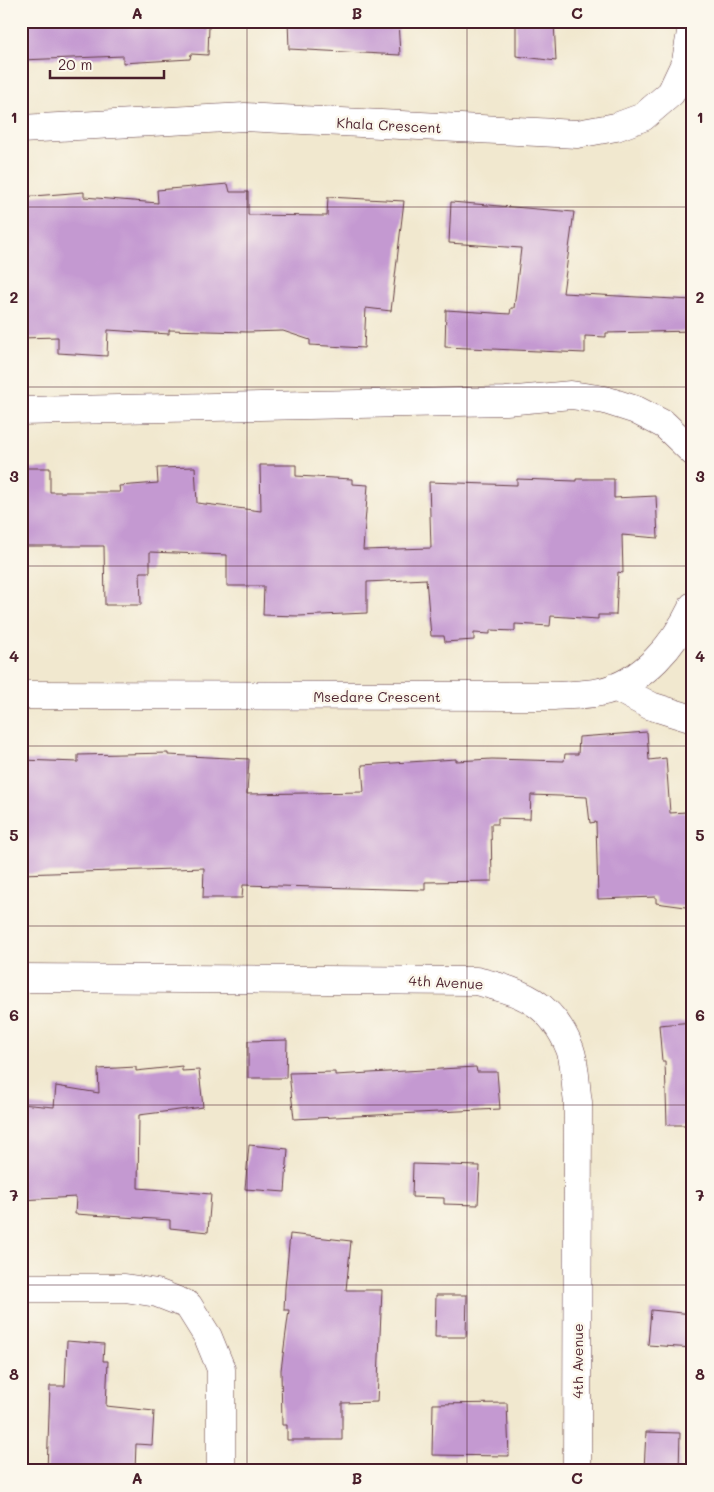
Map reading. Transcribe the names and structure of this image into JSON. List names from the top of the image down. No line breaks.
{"streets":{"street":["Khala Crescent","Msedare Crescent","4th Avenue"]},"scale_bar":"20 m","grid":{"columns":["A","B","C"],"rows":["1","2","3","4","5","6","7","8"]}}
